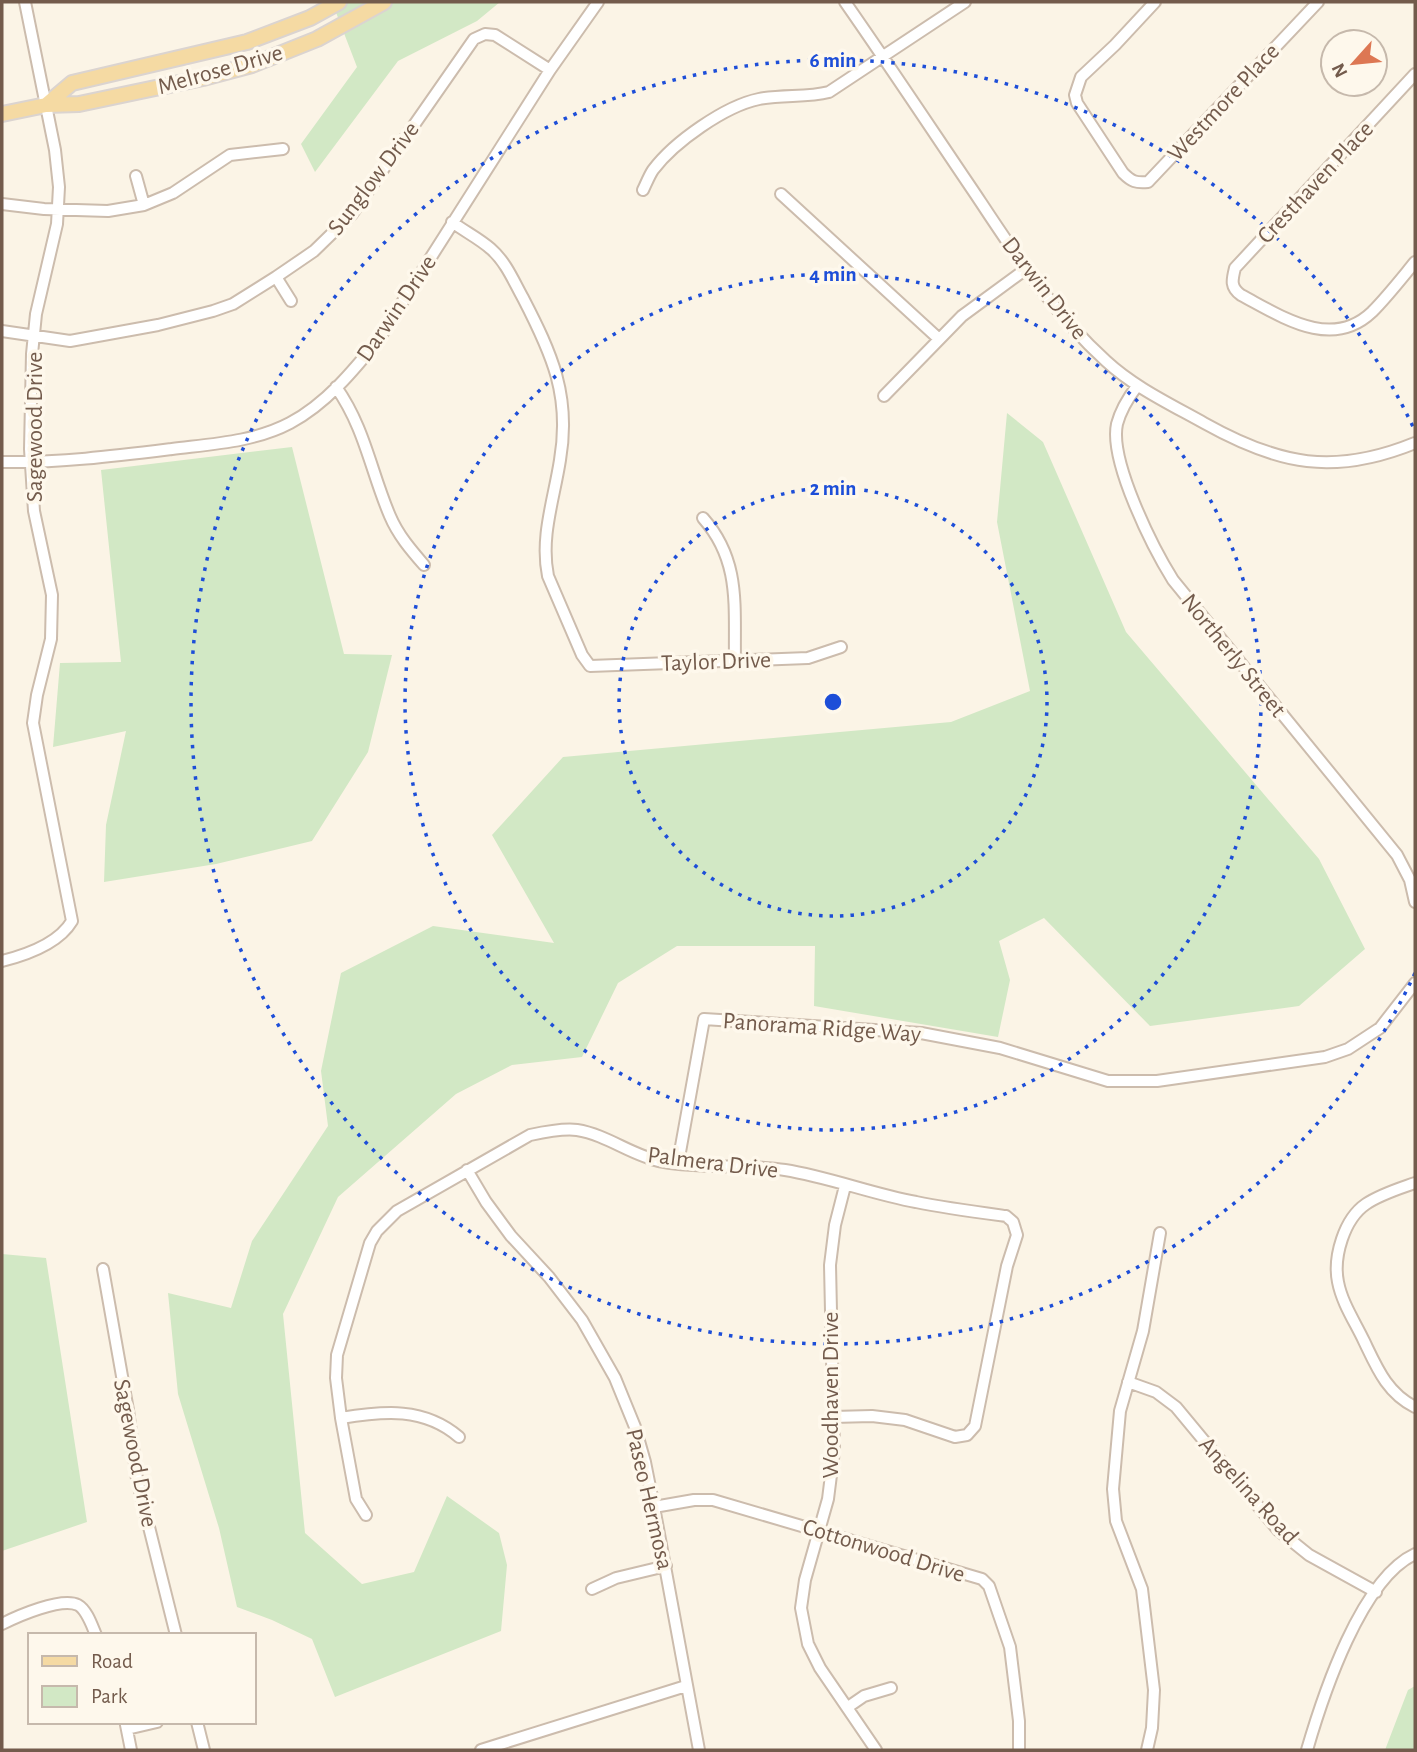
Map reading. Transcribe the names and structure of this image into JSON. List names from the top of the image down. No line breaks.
{"streets":{"main road":["Melrose Drive"],"street":["Westmore Place","Sunglow Drive","Cresthaven Place","Darwin Drive","Sagewood Drive","Northerly Street","Taylor Drive","Panorama Ridge Way","Palmera Drive","Woodhaven Drive","Angelina Road","Paseo Hermosa","Cottonwood Drive"]},"crossings":[["Melrose Drive","Sagewood Drive"],["Sunglow Drive","Darwin Drive"],["Sunglow Drive","Sagewood Drive"],["Darwin Drive","Sagewood Drive"],["Darwin Drive","Northerly Street"],["Darwin Drive","Taylor Drive"],["Panorama Ridge Way","Palmera Drive"],["Palmera Drive","Woodhaven Drive"],["Palmera Drive","Paseo Hermosa"],["Woodhaven Drive","Cottonwood Drive"],["Paseo Hermosa","Cottonwood Drive"]],"legend":["Road","Park"],"north":"bottom left","rings":["6 min","4 min","2 min"]}
